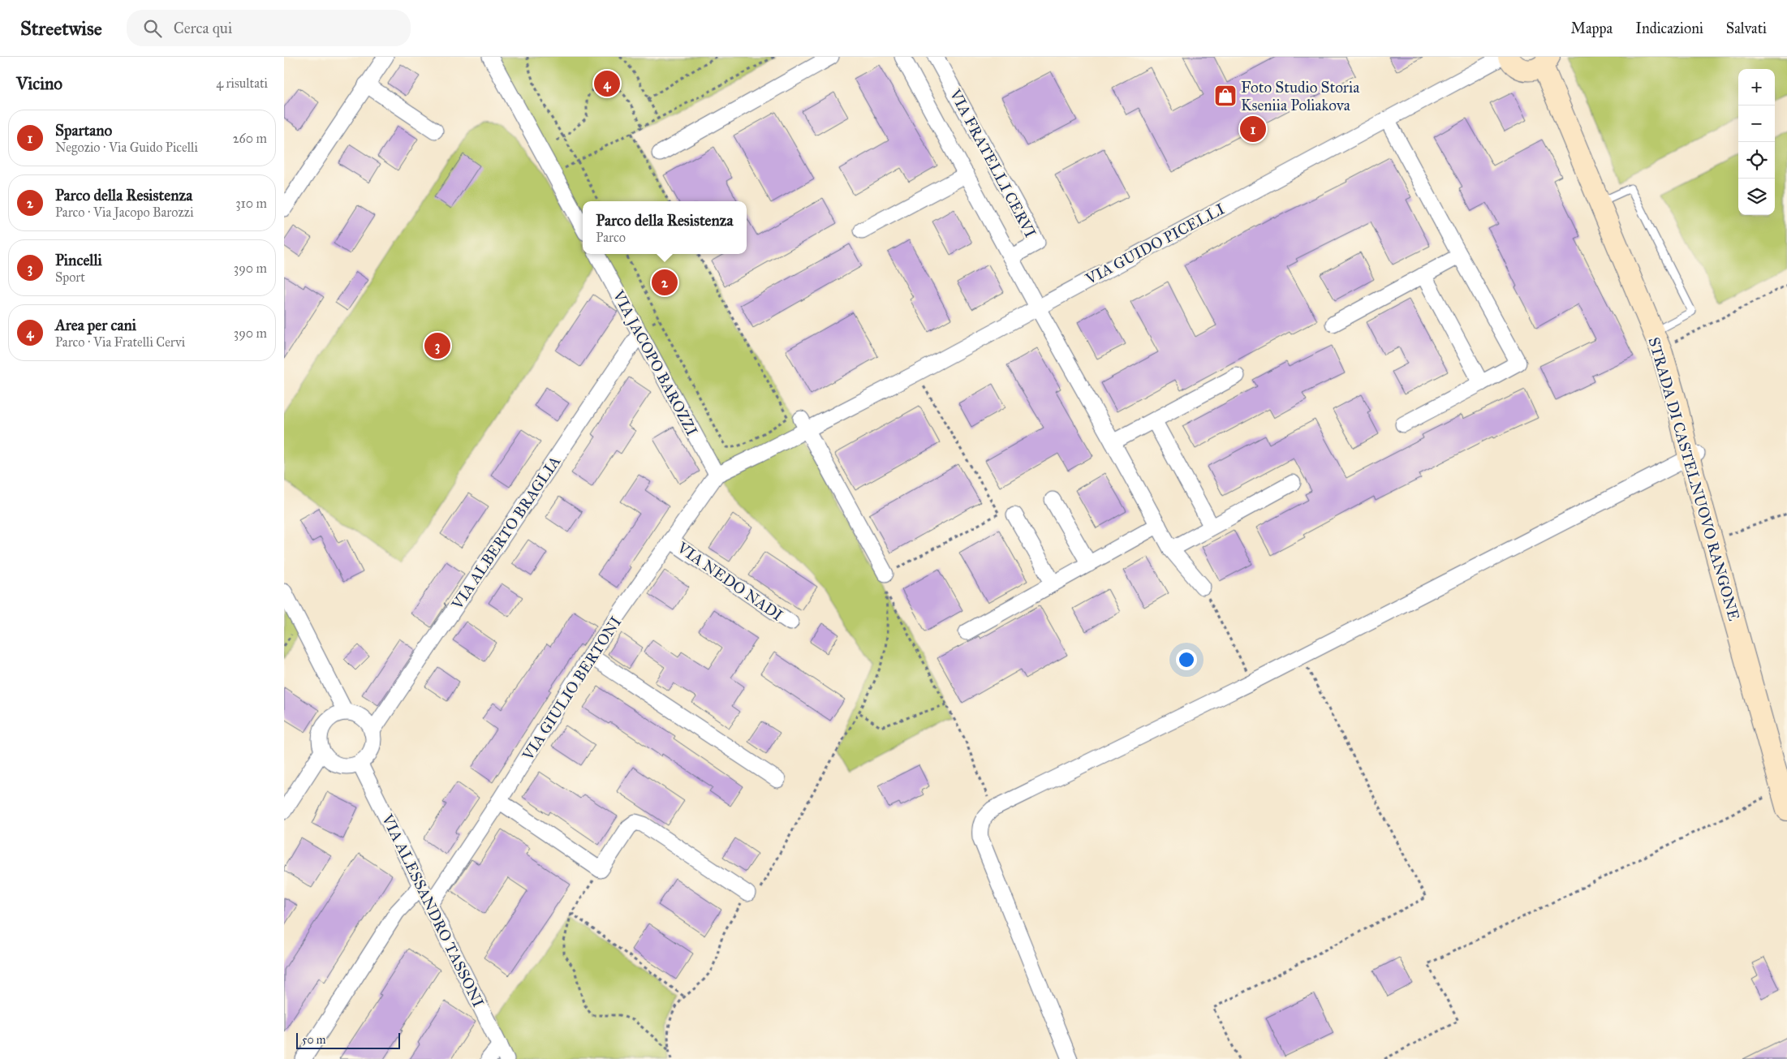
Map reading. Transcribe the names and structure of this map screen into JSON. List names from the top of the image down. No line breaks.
{"streets":{"main road":["STRADA DI CASTELNUOVO RANGONE"],"street":["VIA FRATELLI CERVI","VIA GUIDO PICELLI","VIA JACOPO BAROZZI","VIA ALBERTO BRAGLIA","VIA NEDO NADI","VIA GIULIO BERTONI","VIA ALESSANDRO TASSONI"]},"crossings":[["VIA FRATELLI CERVI","VIA GUIDO PICELLI"],["VIA GUIDO PICELLI","VIA JACOPO BAROZZI"],["VIA GUIDO PICELLI","VIA GIULIO BERTONI"],["VIA JACOPO BAROZZI","VIA ALBERTO BRAGLIA"],["VIA JACOPO BAROZZI","VIA GIULIO BERTONI"],["VIA ALBERTO BRAGLIA","VIA ALESSANDRO TASSONI"],["VIA NEDO NADI","VIA GIULIO BERTONI"],["VIA GIULIO BERTONI","VIA ALESSANDRO TASSONI"]],"places":{"shop":["Foto Studio Storia Kseniia Poliakova"]},"scale_bar":"50 m","page":{"header":"Streetwise","search":"Cerca qui","nav":["Mappa","Indicazioni","Salvati"],"heading":["Vicino","4 risultati"],"map_buttons":["+","−"],"pins":["4","1","2","3"],"list":[{"mark":"1","name":"Spartano","note":"Negozio · Via Guido Picelli","value":"260 m"},{"mark":"2","name":"Parco della Resistenza","note":"Parco · Via Jacopo Barozzi","value":"310 m"},{"mark":"3","name":"Pincelli","note":"Sport","value":"390 m"},{"mark":"4","name":"Area per cani","note":"Parco · Via Fratelli Cervi","value":"390 m"}],"popup":["Parco della Resistenza","Parco"],"scale":"50 m"}}
